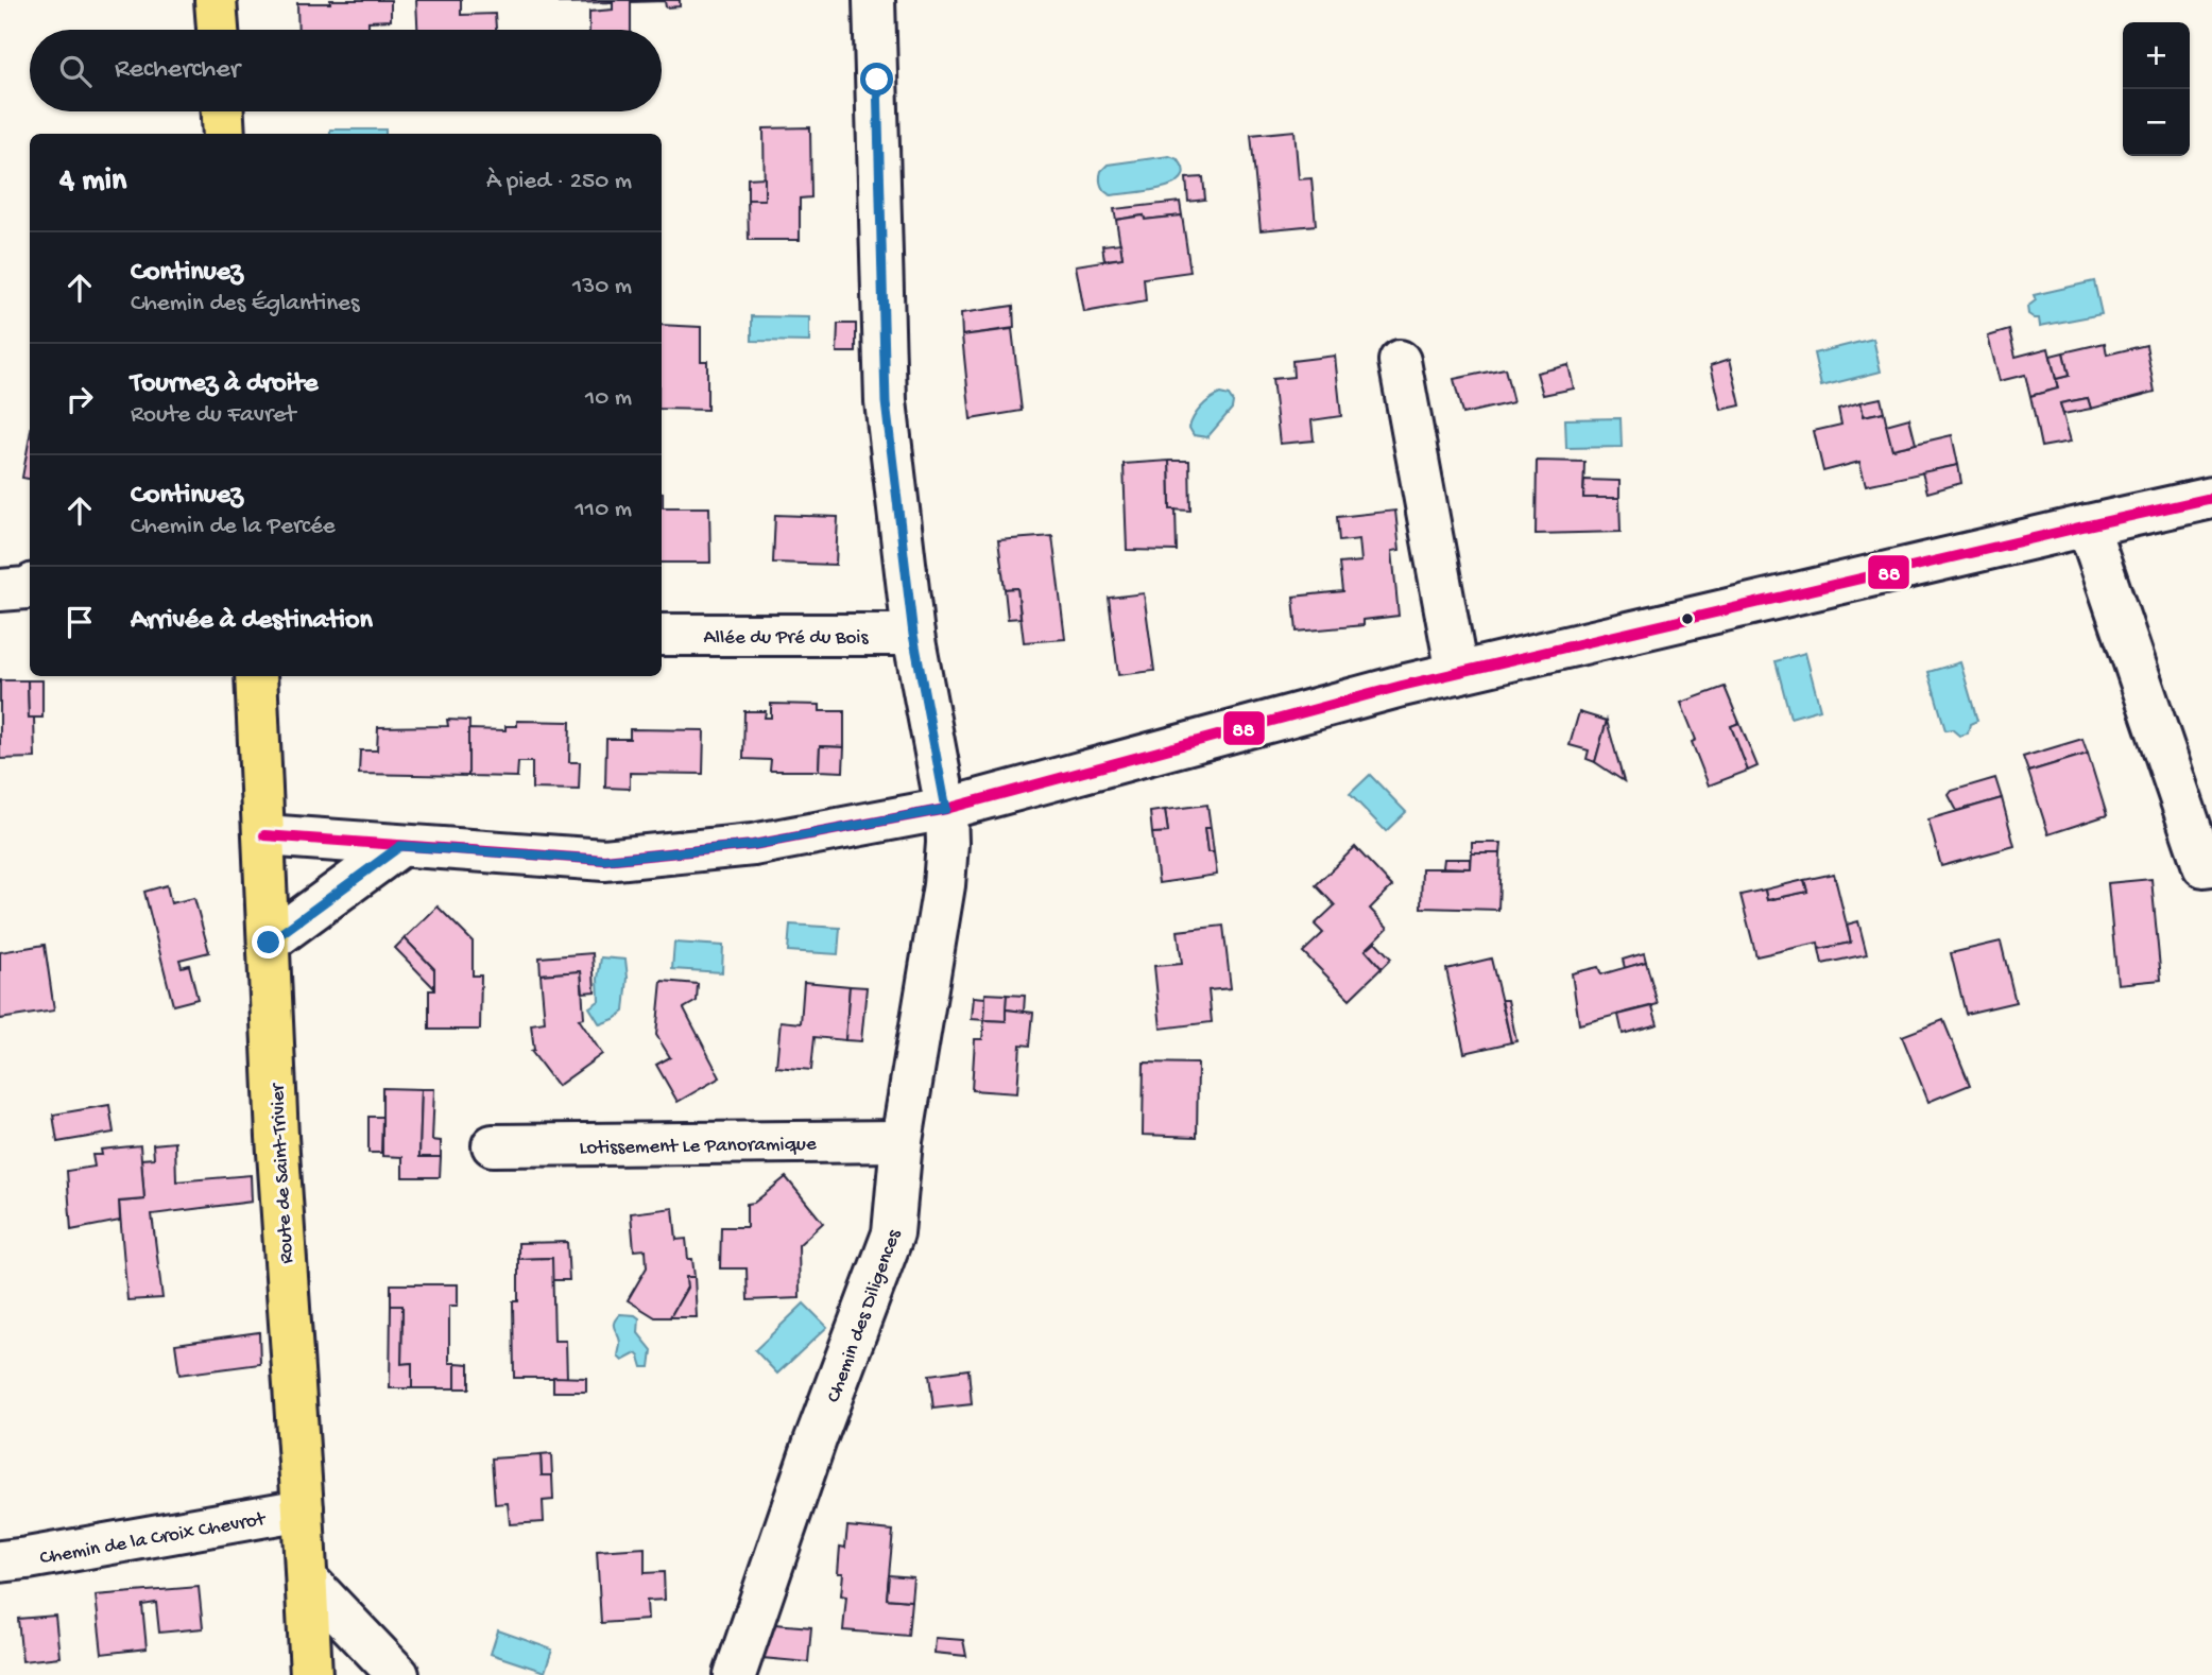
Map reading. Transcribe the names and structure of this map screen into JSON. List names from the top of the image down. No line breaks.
{"streets":{"main road":["Route de Saint-Trivier"],"street":["Allée du Pré du Bois","Lotissement Le Panoramique","Chemin des Diligences","Chemin de la Croix Chevrot"]},"crossings":[["Allée du Pré du Bois","Chemin des Diligences"],["Lotissement Le Panoramique","Chemin des Diligences"],["Route de Saint-Trivier","Chemin de la Croix Chevrot"]],"lines":["transit line 88"],"page":{"map_buttons":["+","−"],"search":"Rechercher","heading":["4 min","À pied · 250 m"],"list":[["Continuez","Chemin des Églantines","130 m"],["Tournez à droite","Route du Favret","10 m"],["Continuez","Chemin de la Percée","110 m"],"Arrivée à destination"]}}
